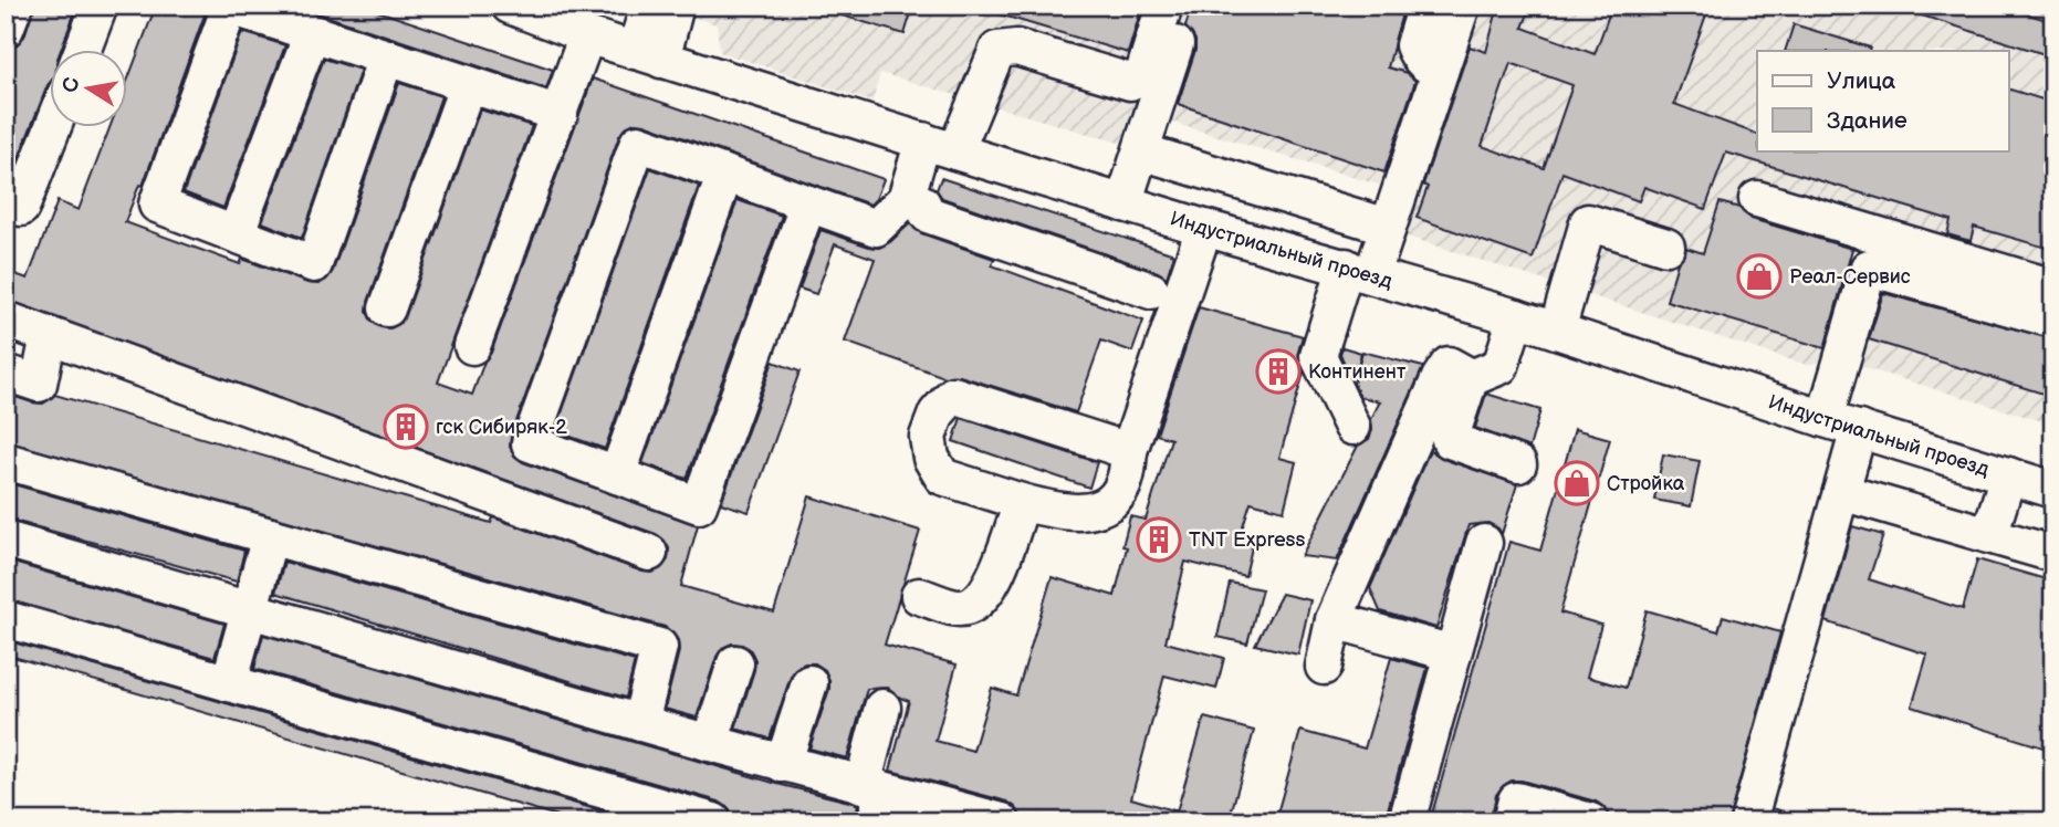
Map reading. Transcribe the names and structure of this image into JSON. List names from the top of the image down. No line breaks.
{"streets":{"street":["Индустриальный проезд"]},"places":{"shop":["Реал-Сервис","Стройка"],"building":["Континент","гск Сибиряк-2","TNT Express"]},"legend":["Улица","Здание"],"north":"left"}
